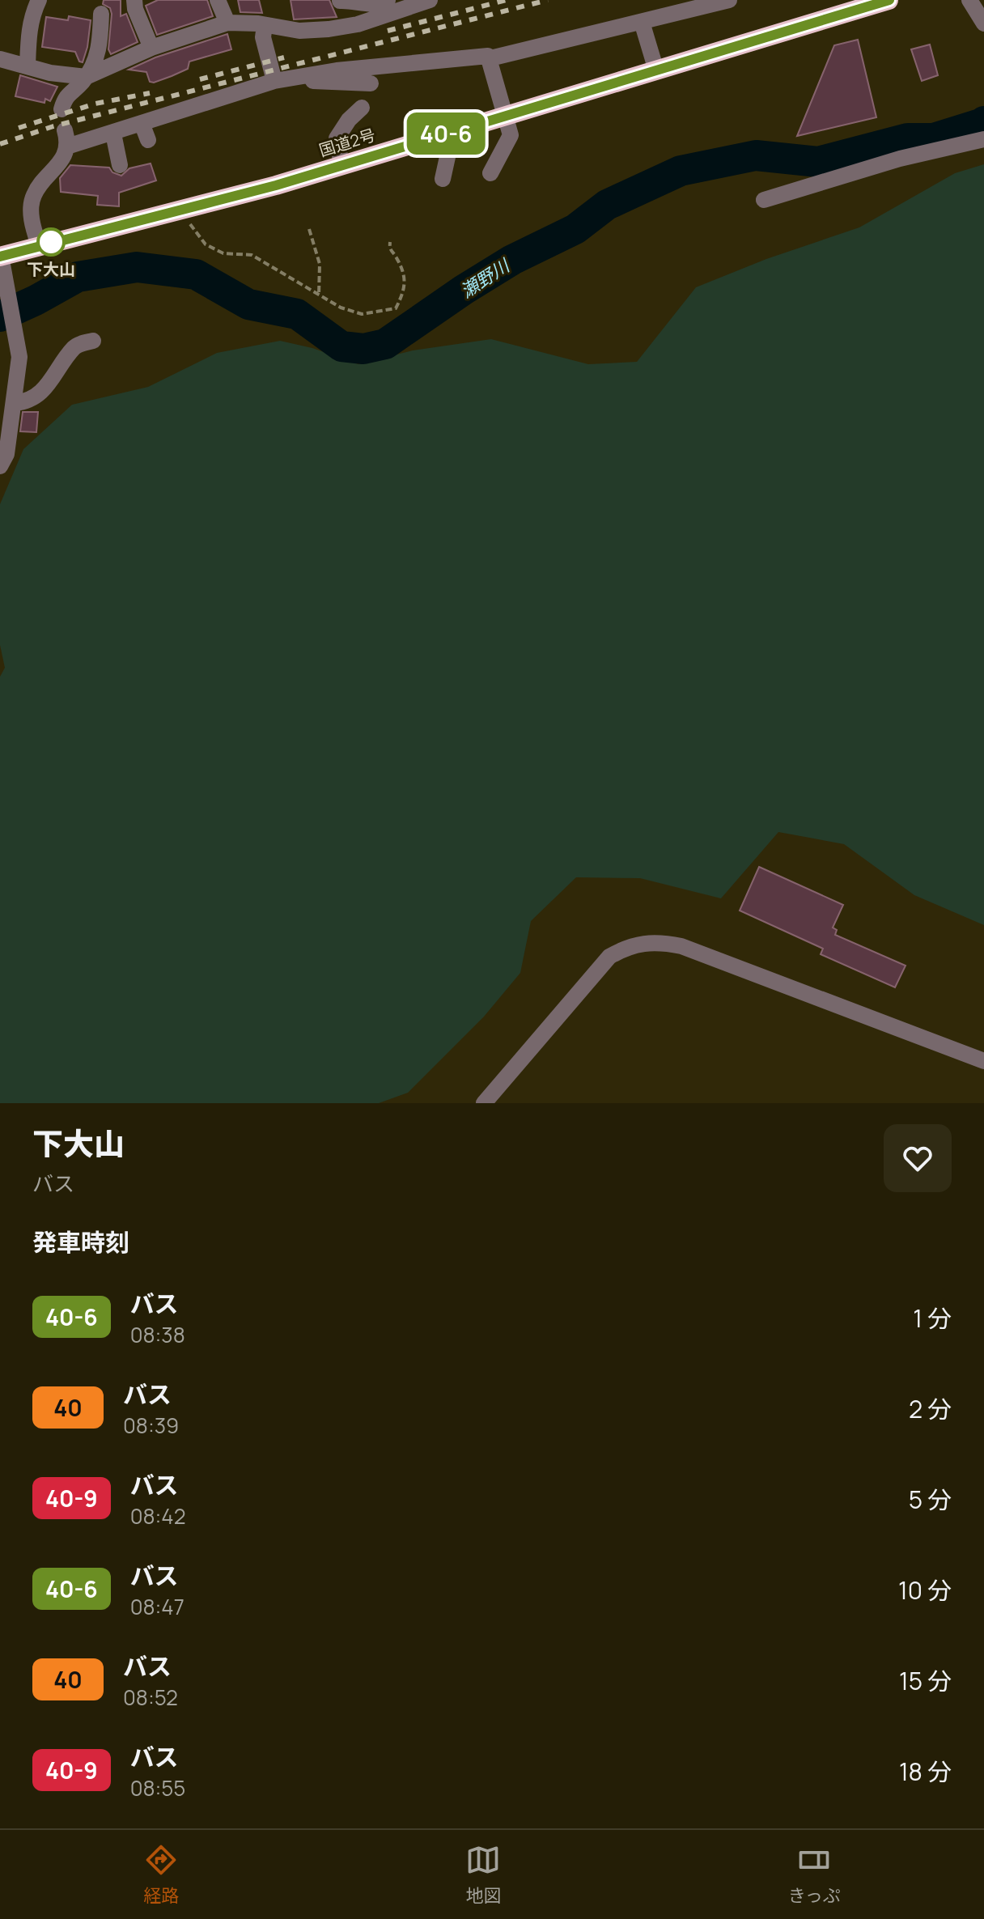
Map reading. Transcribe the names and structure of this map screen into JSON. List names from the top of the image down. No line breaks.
{"streets":{"highway":["国道2号"]},"water":["瀬野川"],"places":["下大山"],"lines":["bus line 40-6"],"page":{"on_map":"40-6","heading":[["下大山","バス"],"発車時刻"],"list":[{"mark":"40-6","name":"バス","note":"08:38","value":"1 分"},{"mark":"40","name":"バス","note":"08:39","value":"2 分"},{"mark":"40-9","name":"バス","note":"08:42","value":"5 分"},{"mark":"40-6","name":"バス","note":"08:47","value":"10 分"},{"mark":"40","name":"バス","note":"08:52","value":"15 分"},{"mark":"40-9","name":"バス","note":"08:55","value":"18 分"}],"tabs":["経路","地図","きっぷ"]}}
